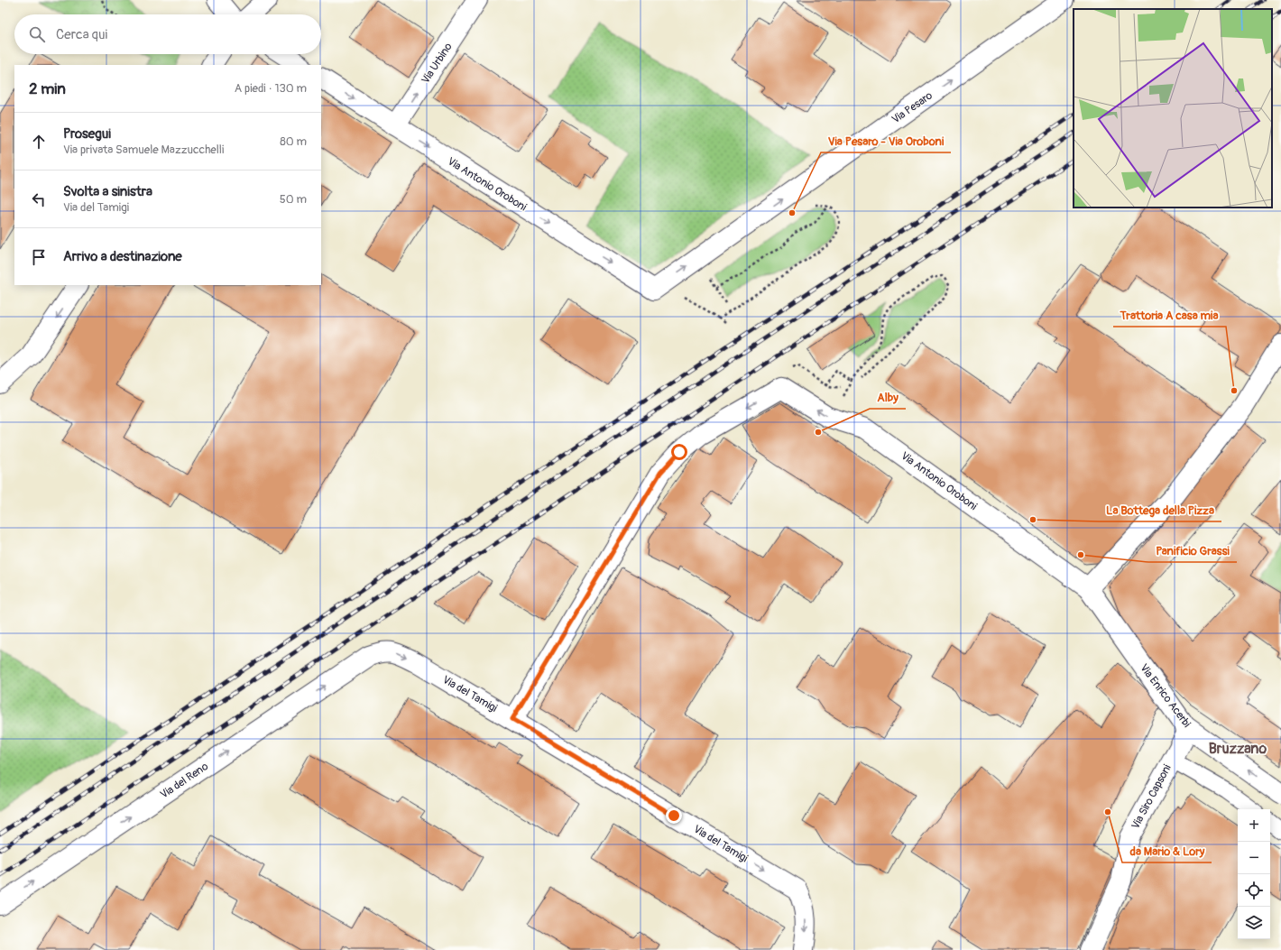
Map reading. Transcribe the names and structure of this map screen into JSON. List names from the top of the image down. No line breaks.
{"streets":{"street":["Via Urbino","Via Pesaro","Via Antonio Oroboni","Via del Tamigi","Via Enrico Acerbi","Via del Reno","Via Siro Capsoni"]},"crossings":[["Via Urbino","Via Antonio Oroboni"],["Via Pesaro","Via Antonio Oroboni"],["Via Antonio Oroboni","Via Enrico Acerbi"],["Via del Tamigi","Via del Reno"],["Via Enrico Acerbi","Via Siro Capsoni"]],"one_way":["Via Urbino","Via Pesaro","Via del Tamigi","Via Enrico Acerbi","Via del Reno"],"districts":["Bruzzano"],"places":["Via Pesaro - Via Oroboni","Trattoria A casa mia","Alby","La Bottega della Pizza","Panificio Grassi","da Mario & Lory"],"page":{"search":"Cerca qui","heading":["2 min","A piedi · 130 m"],"list":[["Prosegui","Via privata Samuele Mazzucchelli","80 m"],["Svolta a sinistra","Via del Tamigi","50 m"],"Arrivo a destinazione"],"map_buttons":["+","−"]}}
